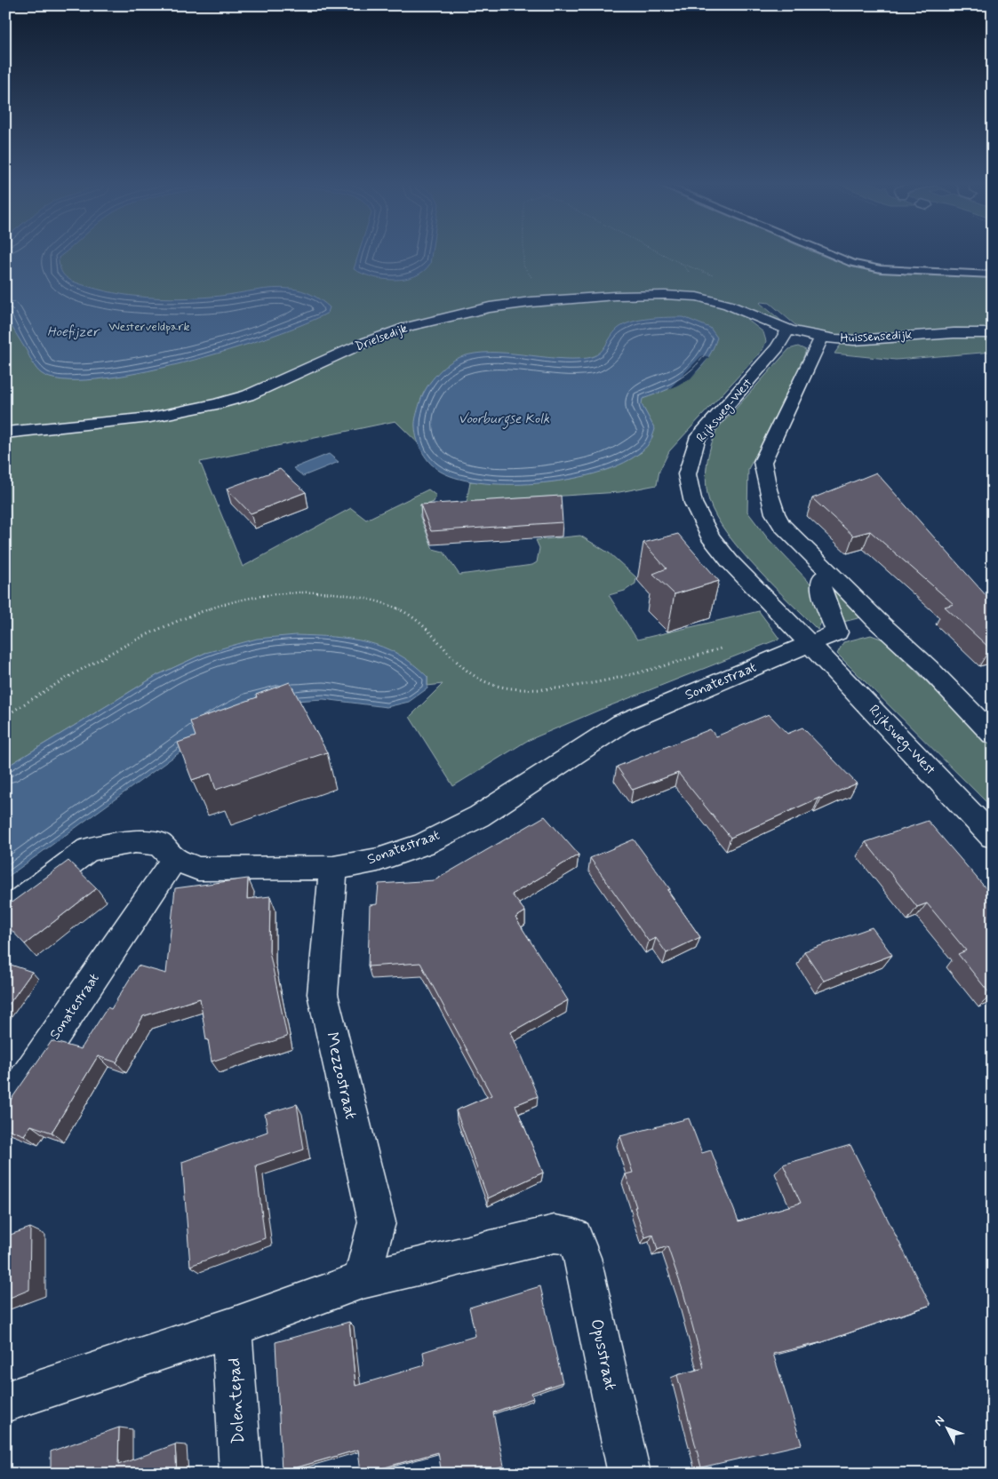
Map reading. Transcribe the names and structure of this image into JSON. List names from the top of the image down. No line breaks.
{"streets":{"street":["Huissensedijk","Drielsedijk","Rijksweg-West","Sonatestraat","Mezzostraat","Opusstraat","Dolentepad"]},"crossings":[["Huissensedijk","Drielsedijk"],["Huissensedijk","Rijksweg-West"],["Rijksweg-West","Sonatestraat"],["Sonatestraat","Mezzostraat"],["Mezzostraat","Opusstraat"]],"water":["Hoefijzer","Voorburgse Kolk"],"parks":["Westerveldpark"],"north":"top left"}
